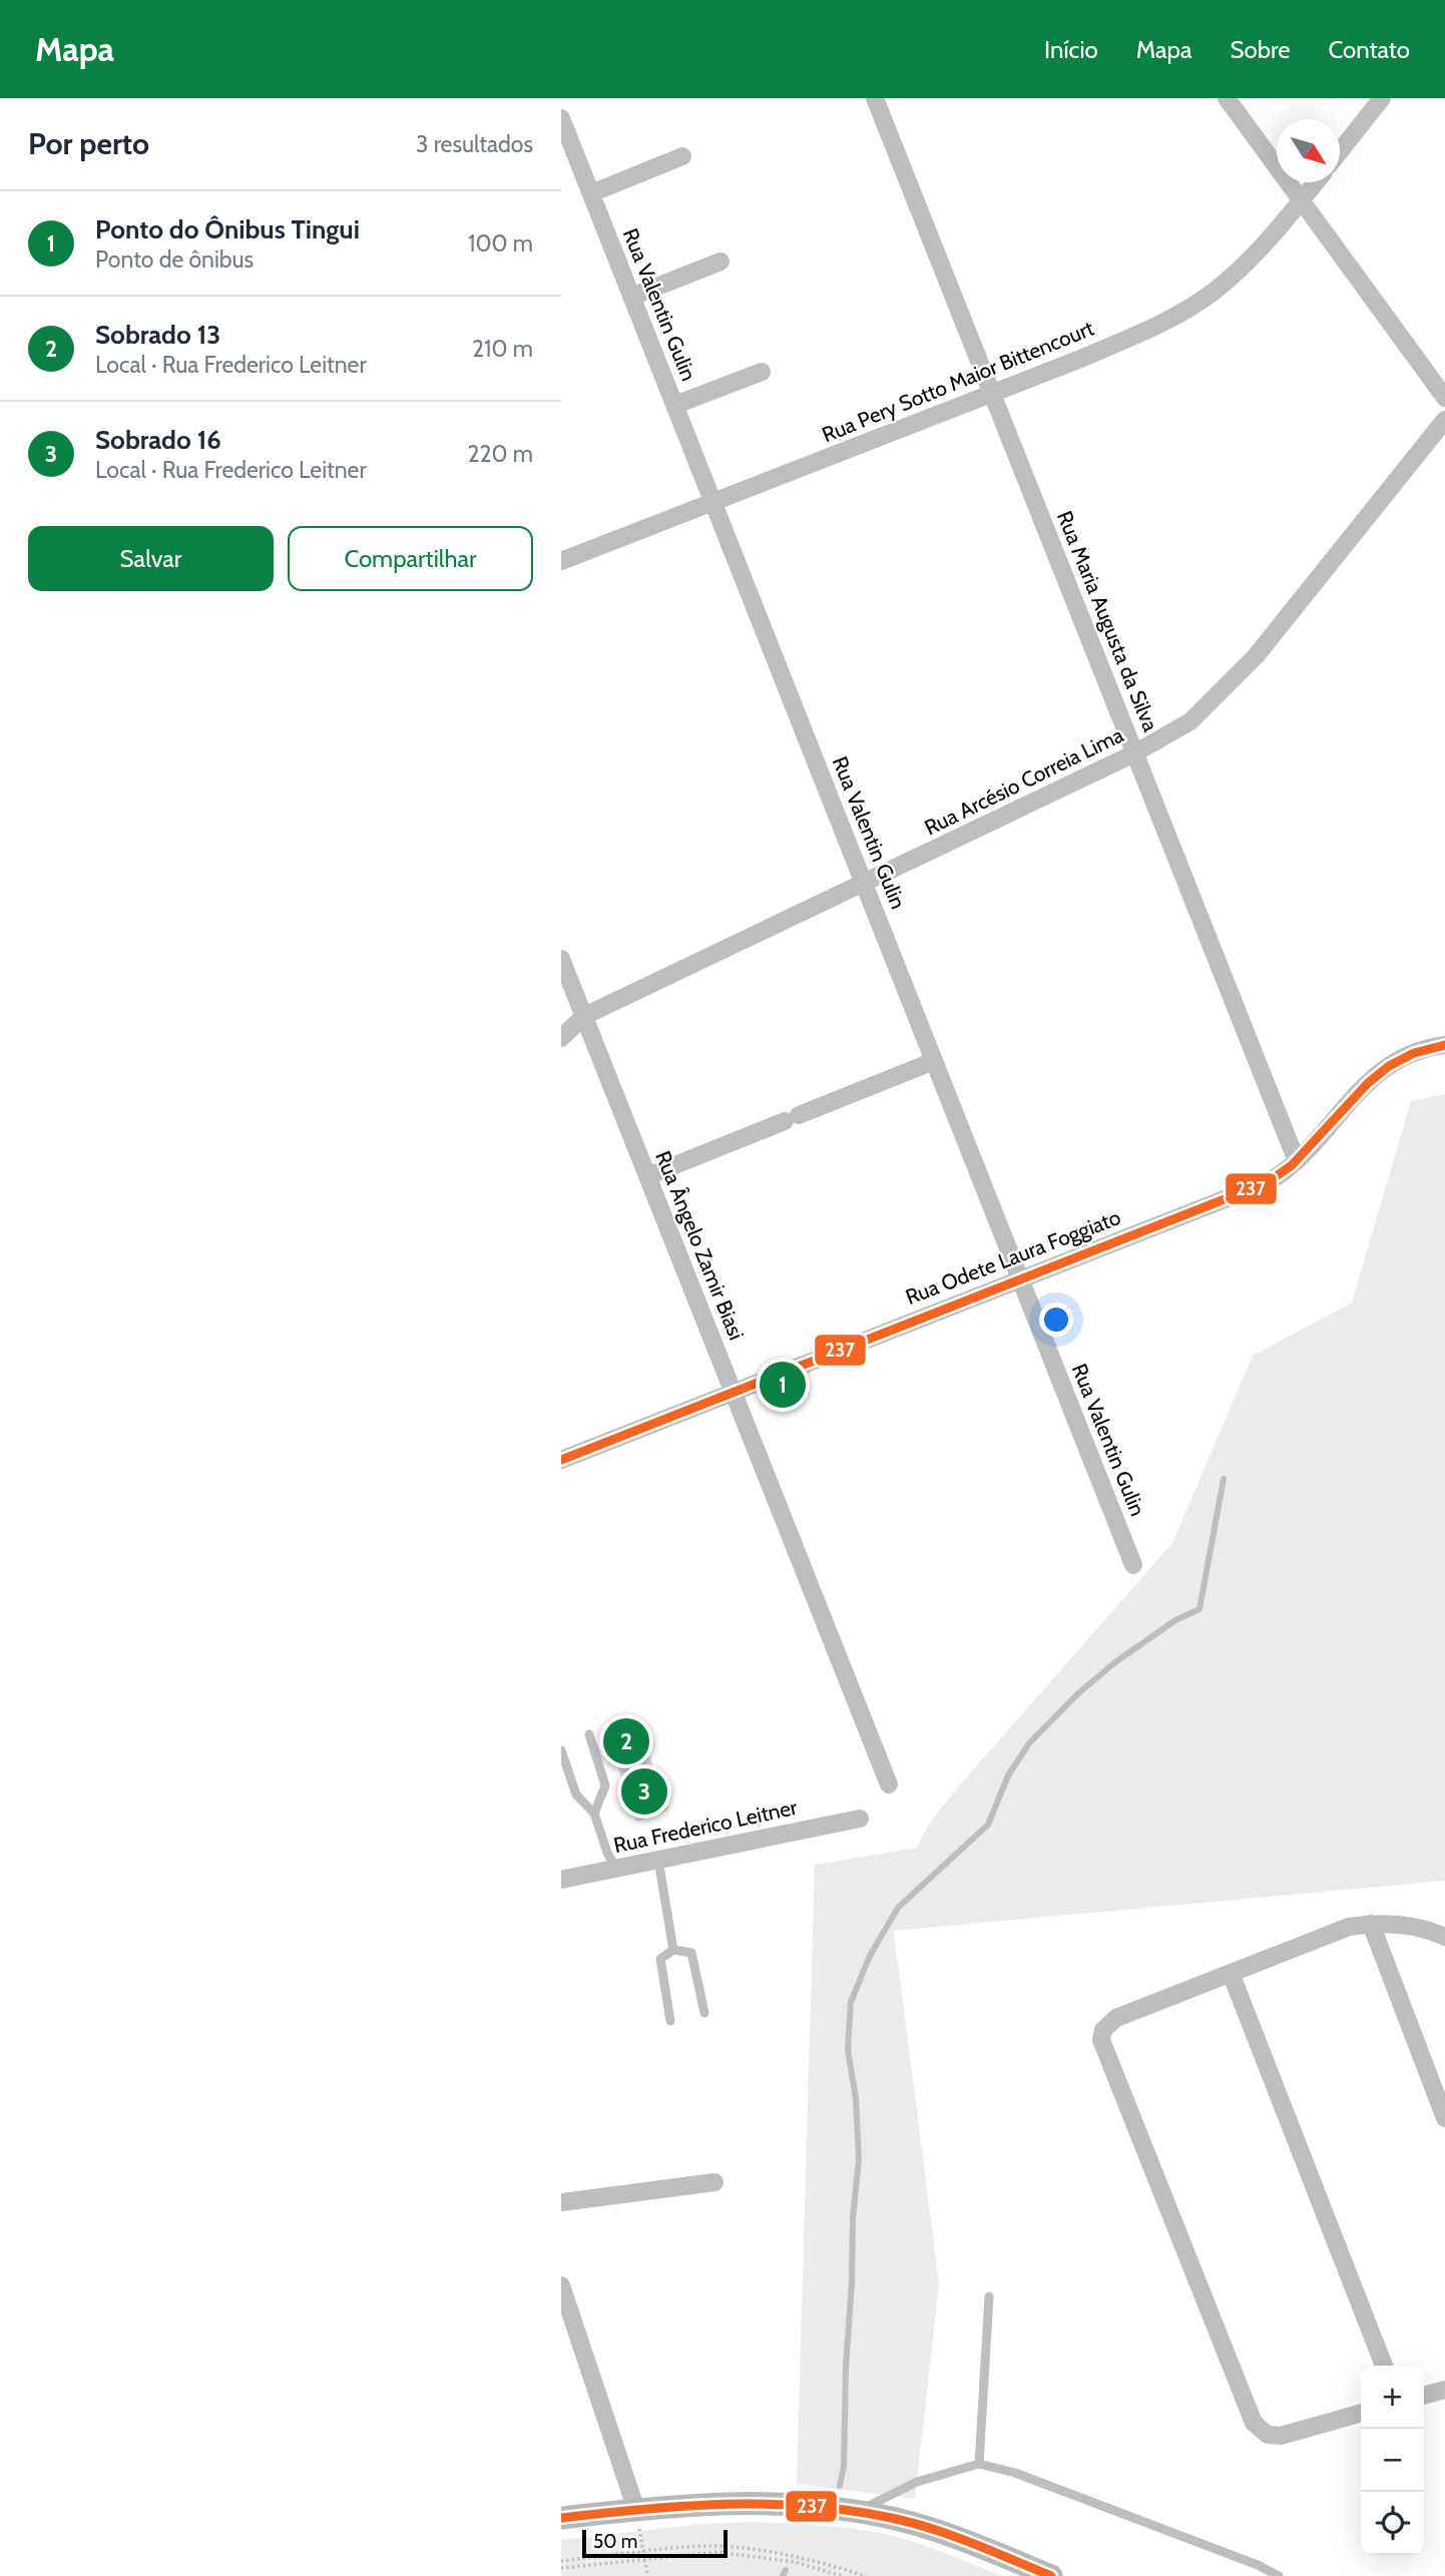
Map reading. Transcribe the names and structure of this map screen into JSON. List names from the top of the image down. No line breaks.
{"streets":{"street":["Rua Valentin Gulin","Rua Pery Sotto Maior Bittencourt","Rua Maria Augusta da Silva","Rua Arcésio Correia Lima","Rua Ângelo Zamir Biasi","Rua Odete Laura Foggiato","Rua Frederico Leitner"]},"crossings":[["Rua Valentin Gulin","Rua Pery Sotto Maior Bittencourt"],["Rua Valentin Gulin","Rua Arcésio Correia Lima"],["Rua Valentin Gulin","Rua Odete Laura Foggiato"],["Rua Pery Sotto Maior Bittencourt","Rua Maria Augusta da Silva"],["Rua Maria Augusta da Silva","Rua Arcésio Correia Lima"],["Rua Maria Augusta da Silva","Rua Odete Laura Foggiato"],["Rua Arcésio Correia Lima","Rua Ângelo Zamir Biasi"],["Rua Ângelo Zamir Biasi","Rua Odete Laura Foggiato"]],"lines":["transit line 237"],"scale_bar":"50 m","north":"bottom right","page":{"header":"Mapa","nav":["Início","Mapa","Sobre","Contato"],"heading":["Por perto","3 resultados"],"list":[{"mark":"1","name":"Ponto do Ônibus Tingui","note":"Ponto de ônibus","value":"100 m"},{"mark":"2","name":"Sobrado 13","note":"Local · Rua Frederico Leitner","value":"210 m"},{"mark":"3","name":"Sobrado 16","note":"Local · Rua Frederico Leitner","value":"220 m"}],"buttons":["Salvar","Compartilhar"],"pins":["1","2","3"],"map_buttons":["+","−"],"scale":"50 m"}}
